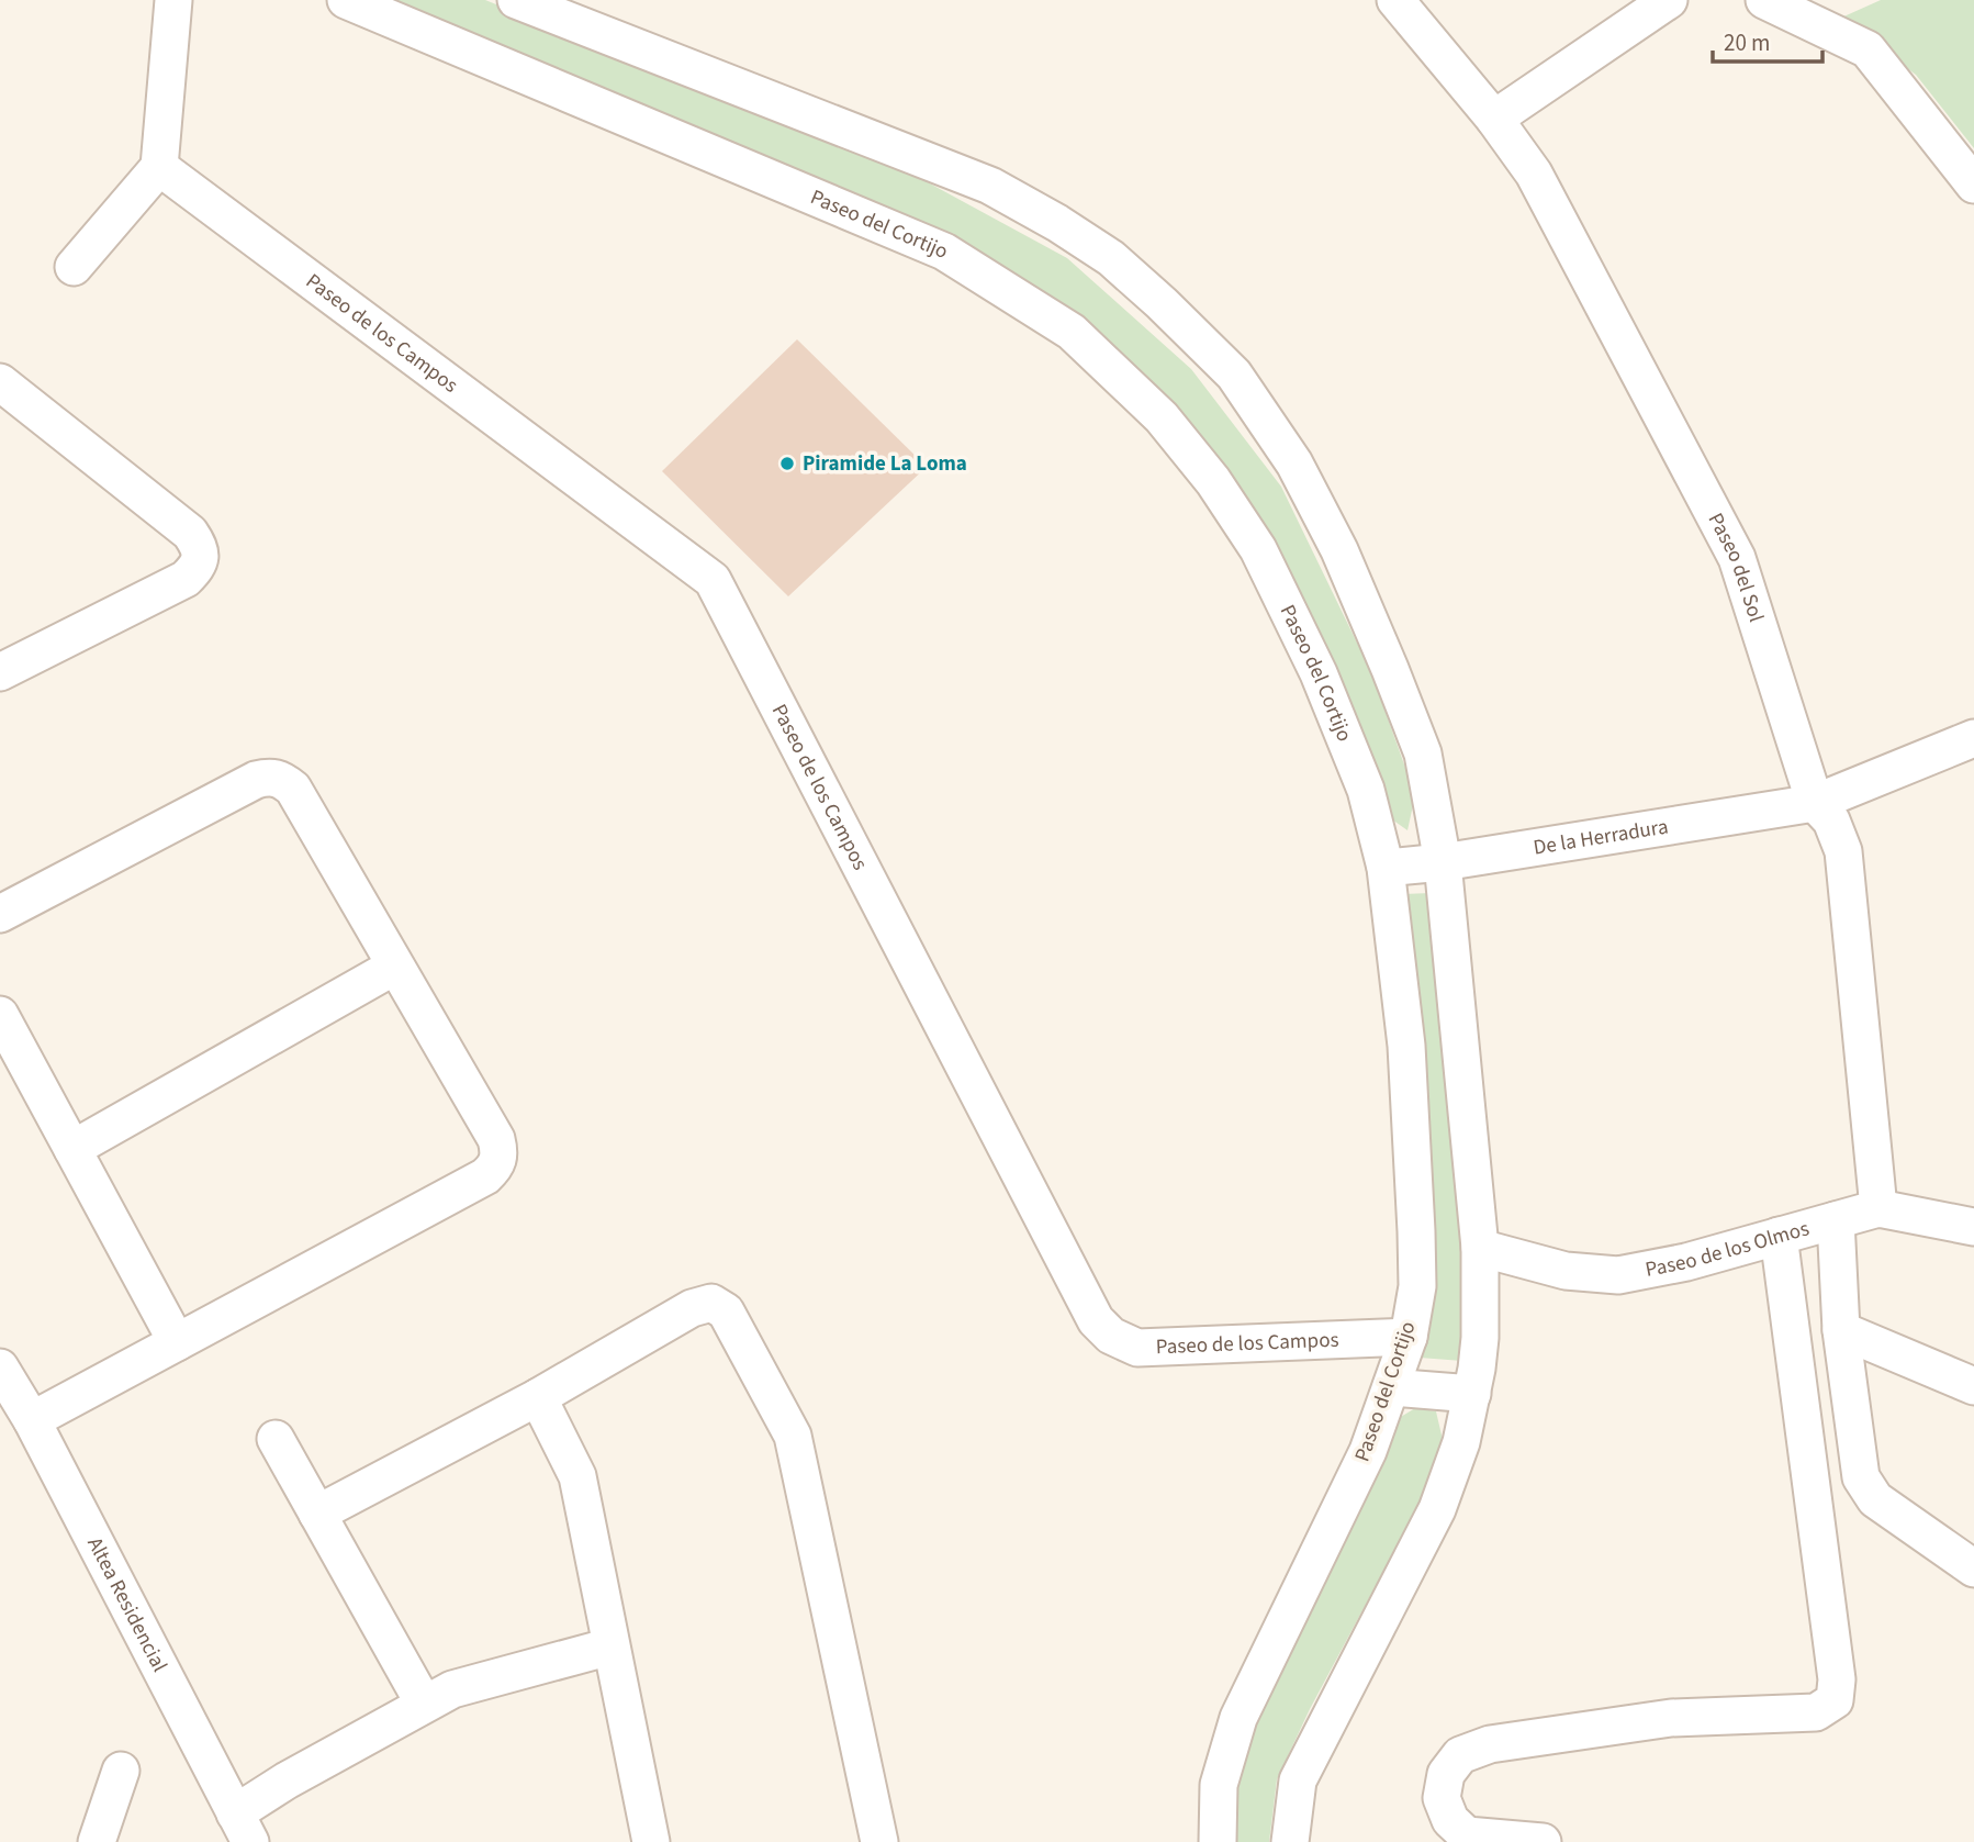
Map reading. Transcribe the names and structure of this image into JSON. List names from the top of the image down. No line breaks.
{"streets":{"street":["Paseo del Cortijo","Paseo de los Campos","Paseo del Sol","De la Herradura","Paseo de los Olmos","Altea Residencial"]},"crossings":[["Paseo del Cortijo","Paseo de los Campos"],["Paseo del Cortijo","De la Herradura"],["Paseo del Sol","De la Herradura"],["Paseo del Sol","Paseo de los Olmos"]],"places":["Piramide La Loma"],"scale_bar":"20 m"}
